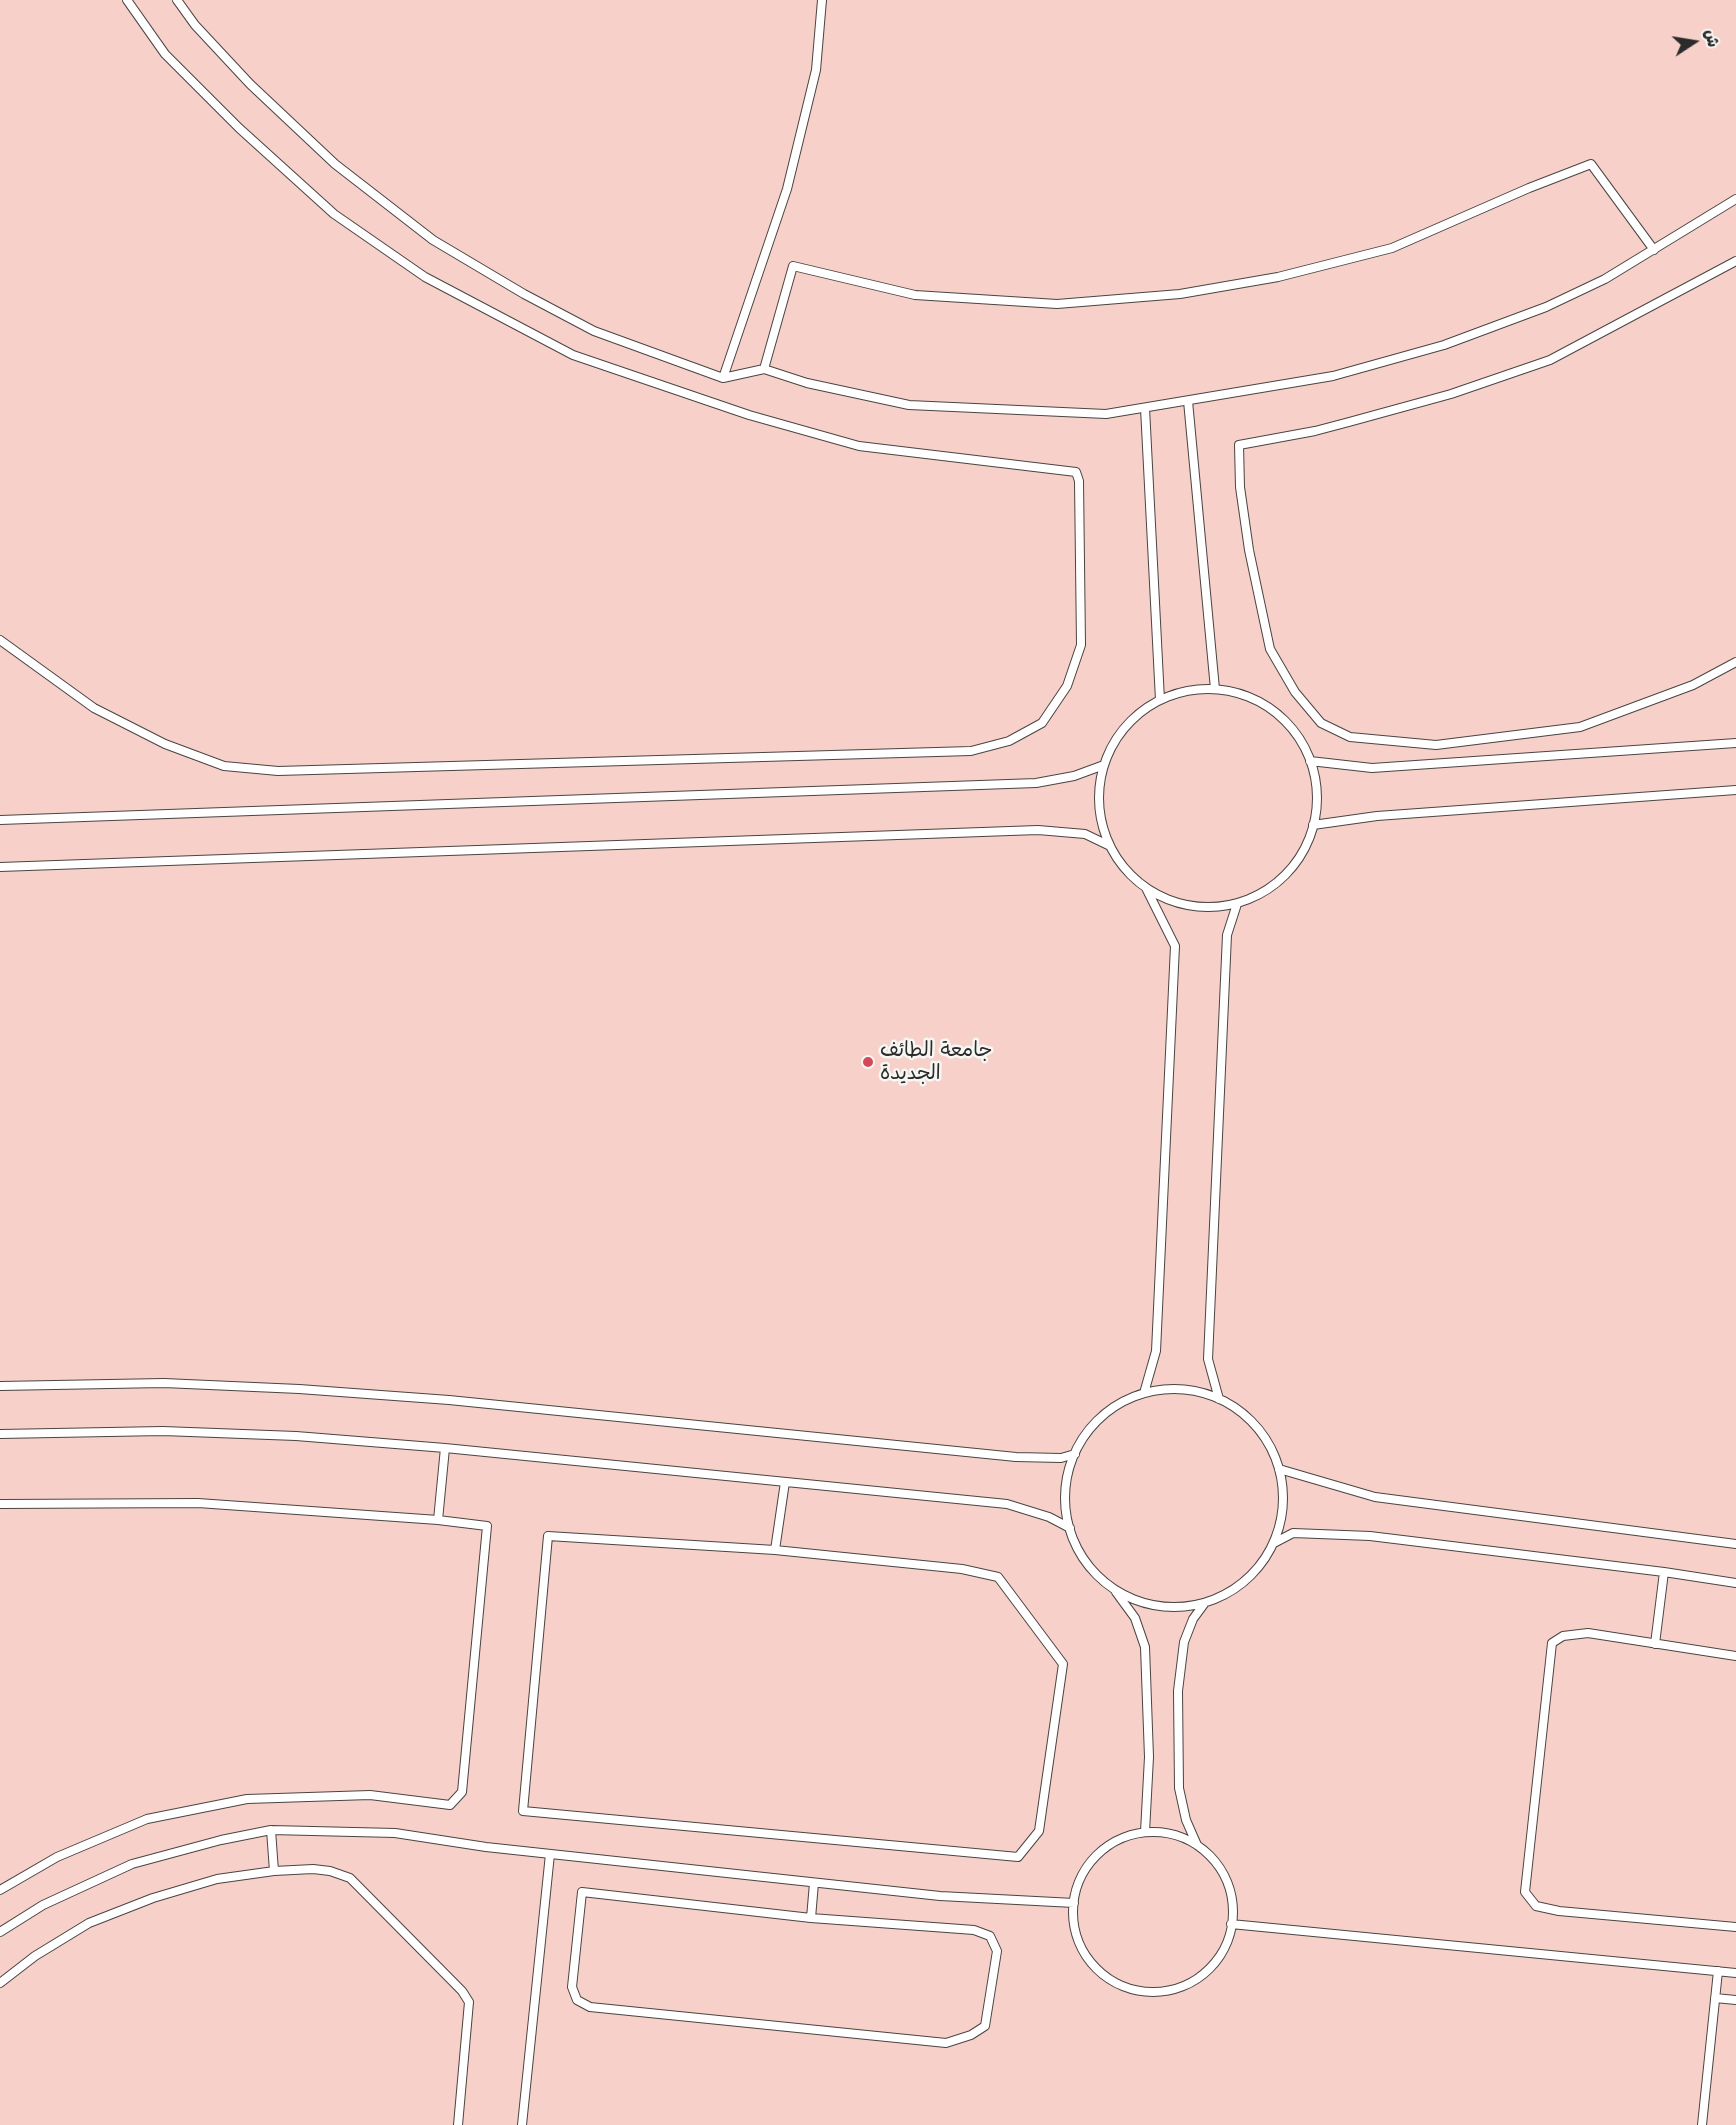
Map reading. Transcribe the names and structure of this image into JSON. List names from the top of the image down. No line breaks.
{"places":["جامعة الطائف الجديدة"],"north":"right"}
